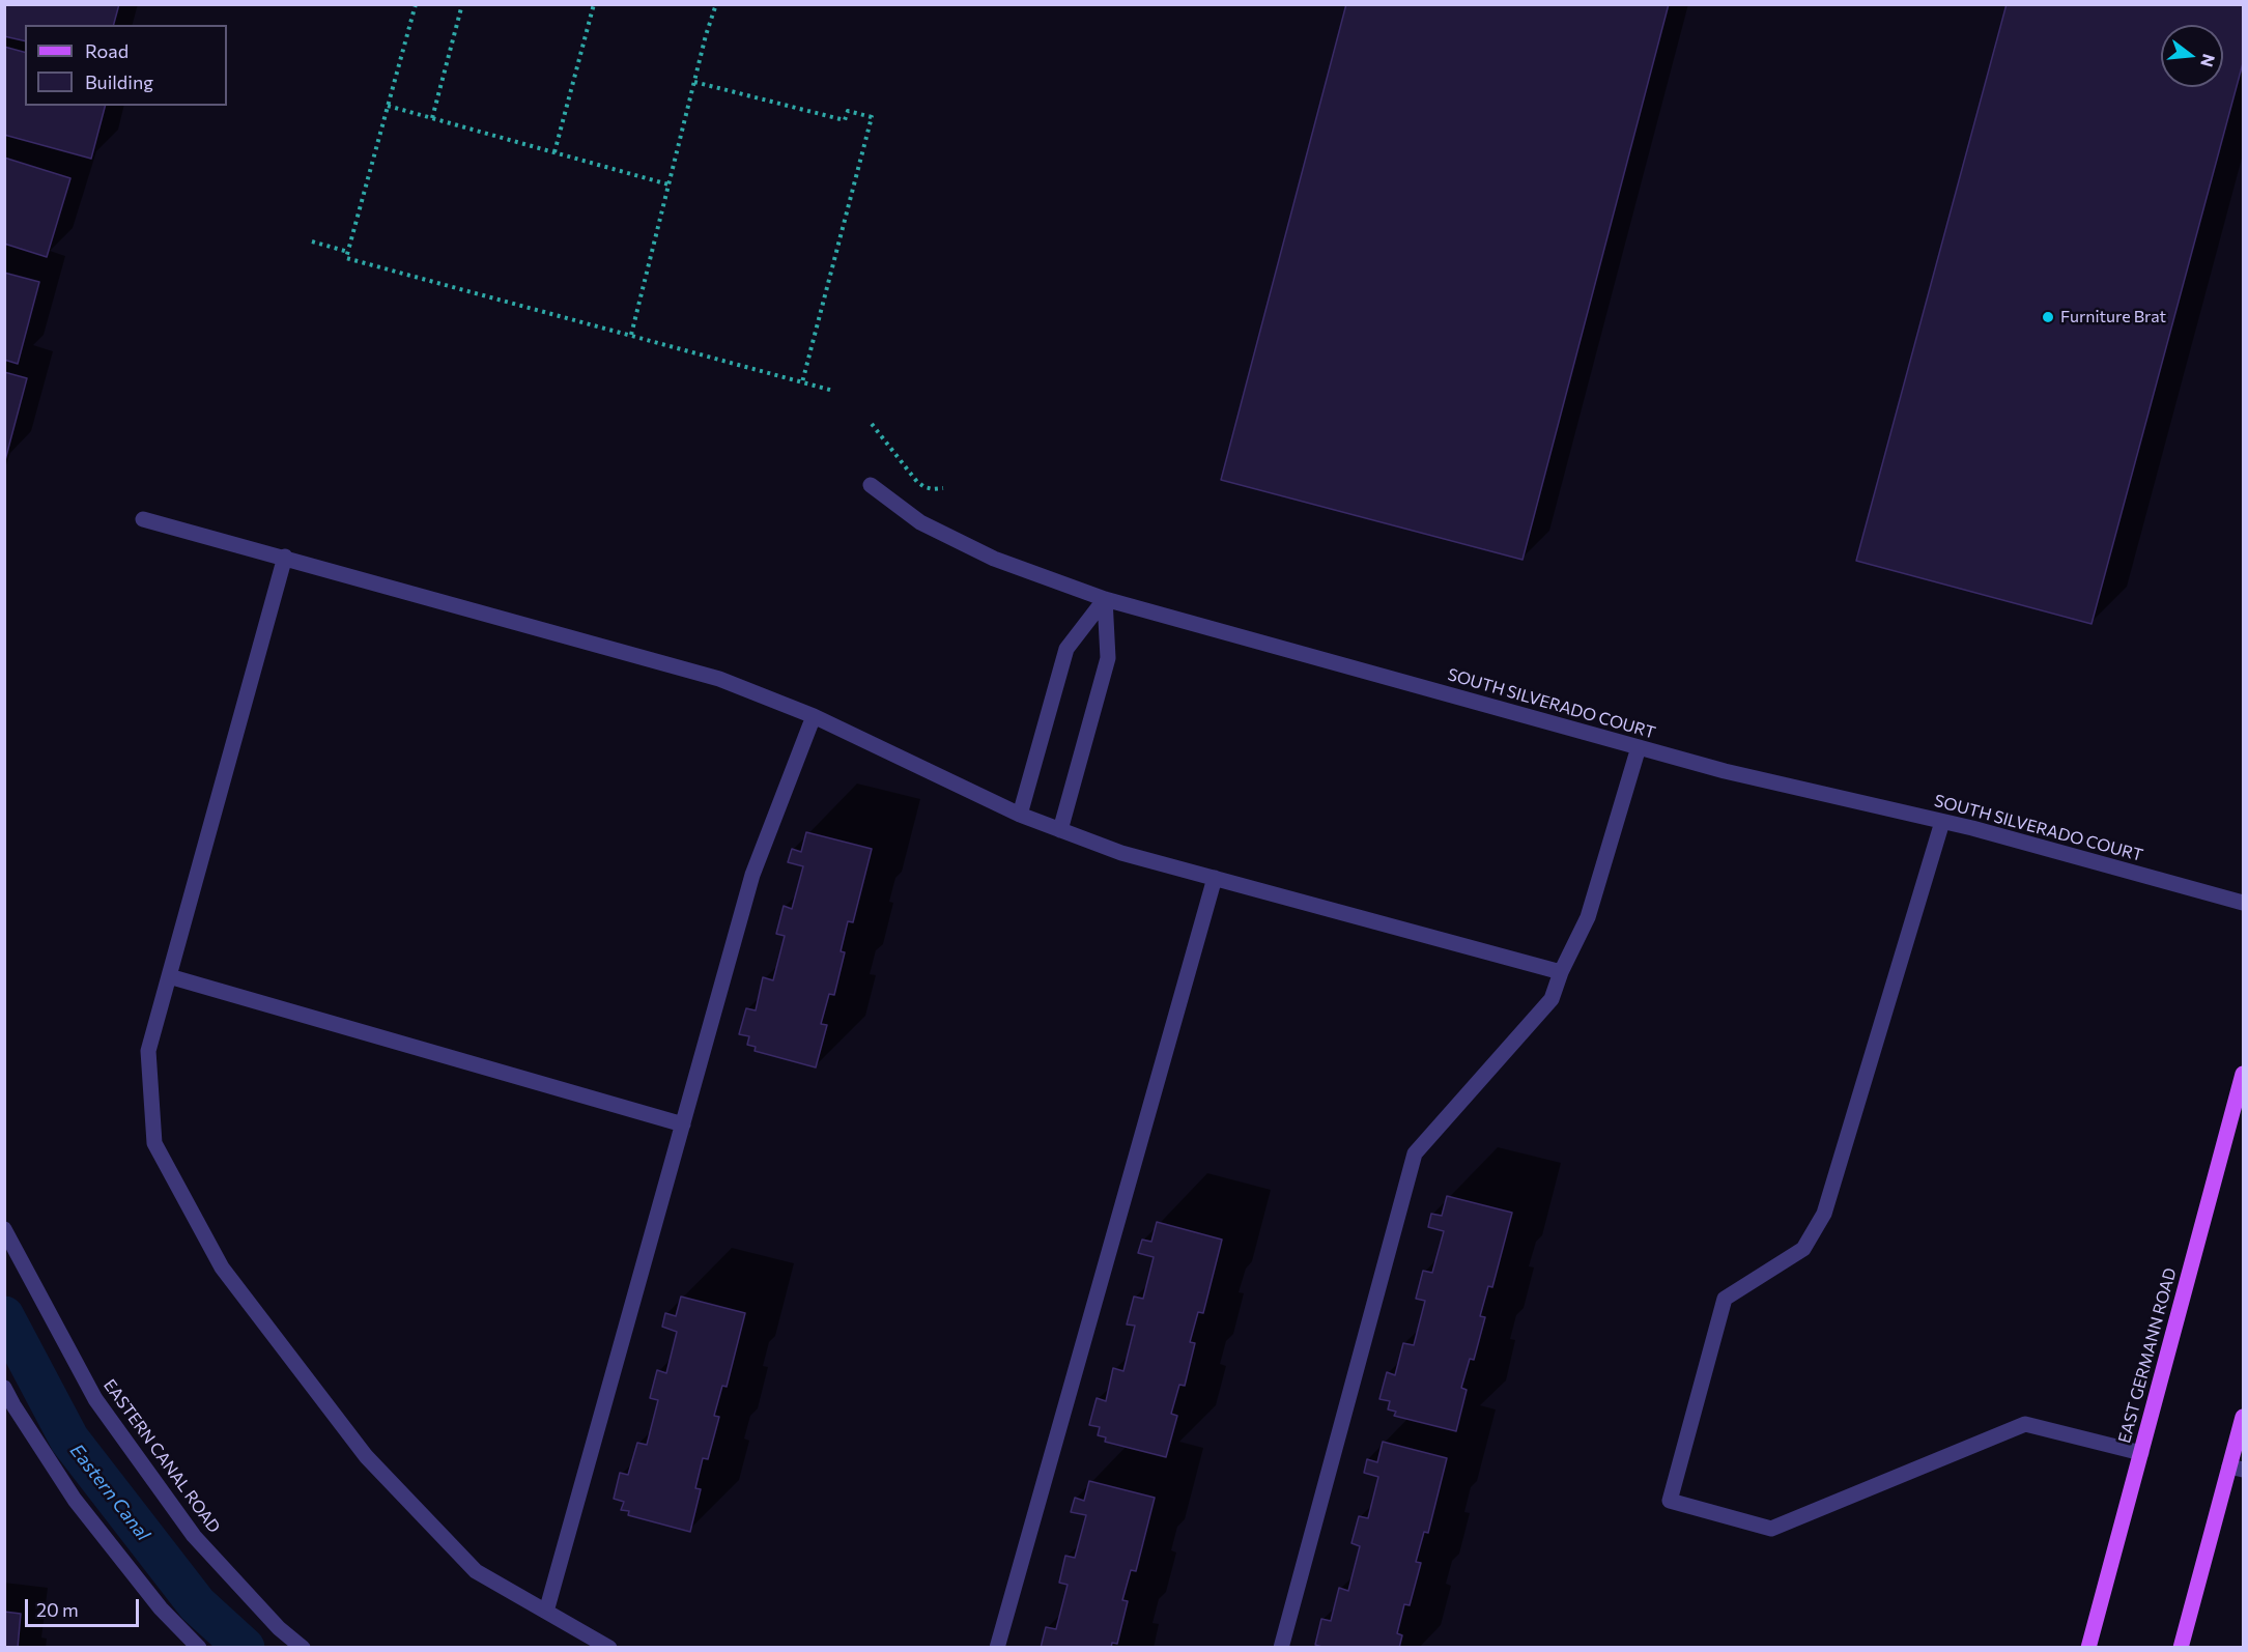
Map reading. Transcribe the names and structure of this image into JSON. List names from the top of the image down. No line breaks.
{"streets":{"main road":["EAST GERMANN ROAD"],"street":["SOUTH SILVERADO COURT","EASTERN CANAL ROAD"]},"water":["Eastern Canal"],"places":["Furniture Brat"],"legend":["Road","Building"],"scale_bar":"20 m","north":"right"}
